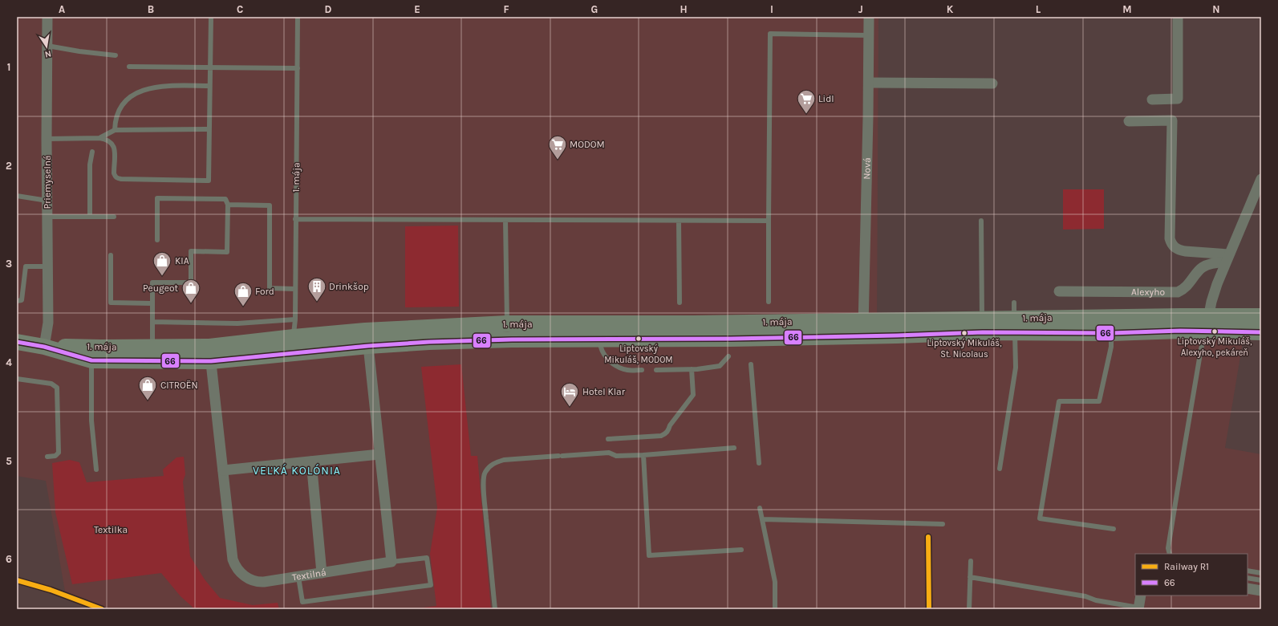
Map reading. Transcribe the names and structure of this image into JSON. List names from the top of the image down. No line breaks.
{"streets":{"main road":["1. mája"],"street":["Nová","Priemyselná","Alexyho","Textilná"]},"crossings":[["Nová","1. mája"],["1. mája","Priemyselná"],["1. mája","Textilná"]],"districts":["VEĽKÁ KOLÓNIA"],"parks":["Textilka"],"places":{"supermarket":["Lidl","MODOM"],"shop":["KIA","Peugeot","Ford","CITROËN"],"building":["Drinkšop"],"other":["Liptovský Mikuláš, Alexyho, pekáreň","Liptovský Mikuláš, St. Nicolaus","Liptovský Mikuláš, MODOM"],"hotel":["Hotel Klar"]},"lines":["transit line 66","rail line R1"],"legend":["Railway R1","66"],"north":"bottom","grid":{"columns":["A","B","C","D","E","F","G","H","I","J","K","L","M","N"],"rows":["1","2","3","4","5","6"]}}
